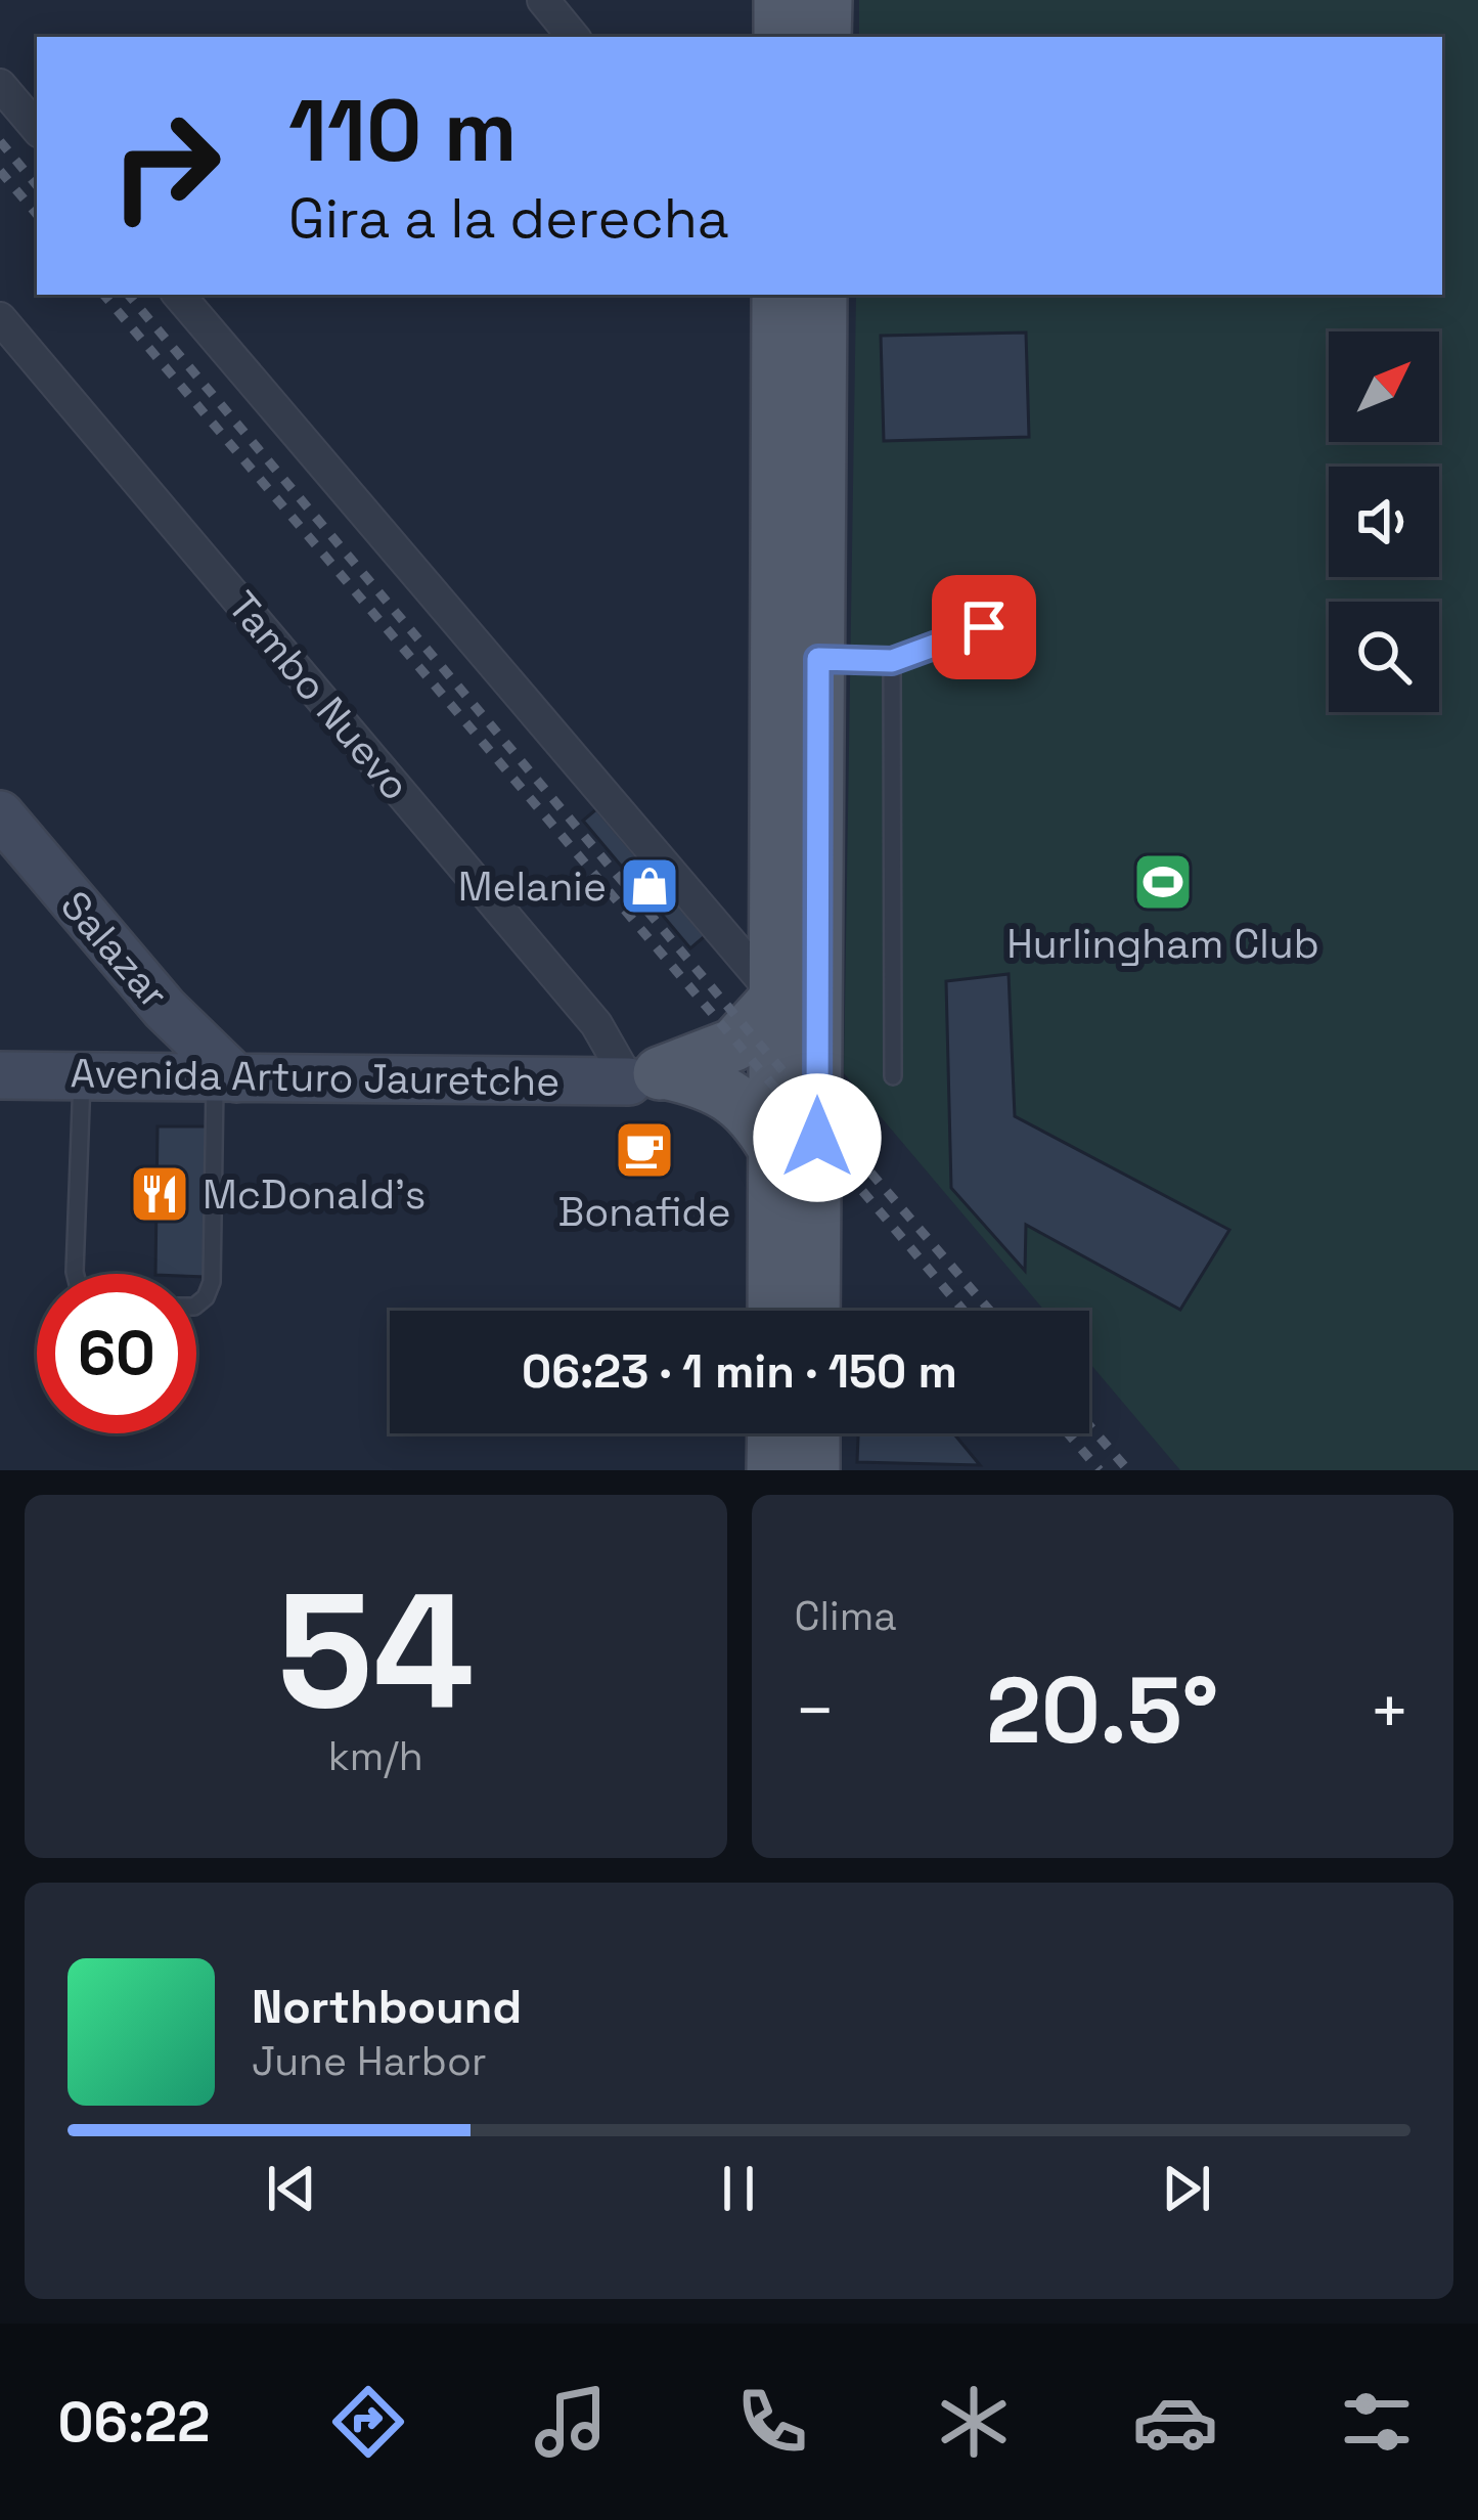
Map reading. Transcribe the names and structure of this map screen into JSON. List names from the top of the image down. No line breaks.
{"streets":{"main road":["Salazar","Avenida Arturo Jauretche"],"street":["Tambo Nuevo"]},"crossings":[["Tambo Nuevo","Avenida Arturo Jauretche"],["Salazar","Avenida Arturo Jauretche"]],"places":{"sports":["Hurlingham Club"],"shop":["Melanie"],"cafe":["Bonafide"],"restaurant":["McDonald's"]},"north":"top right","page":{"turn":["110 m","Gira a la derecha"],"limit":"60","trip":"06:23 · 1 min · 150 m","tile":[["54","km/h"],"Clima"],"heat":["−","20.5°","+"],"song":["Northbound","June Harbor"],"tabs":"06:22"}}
